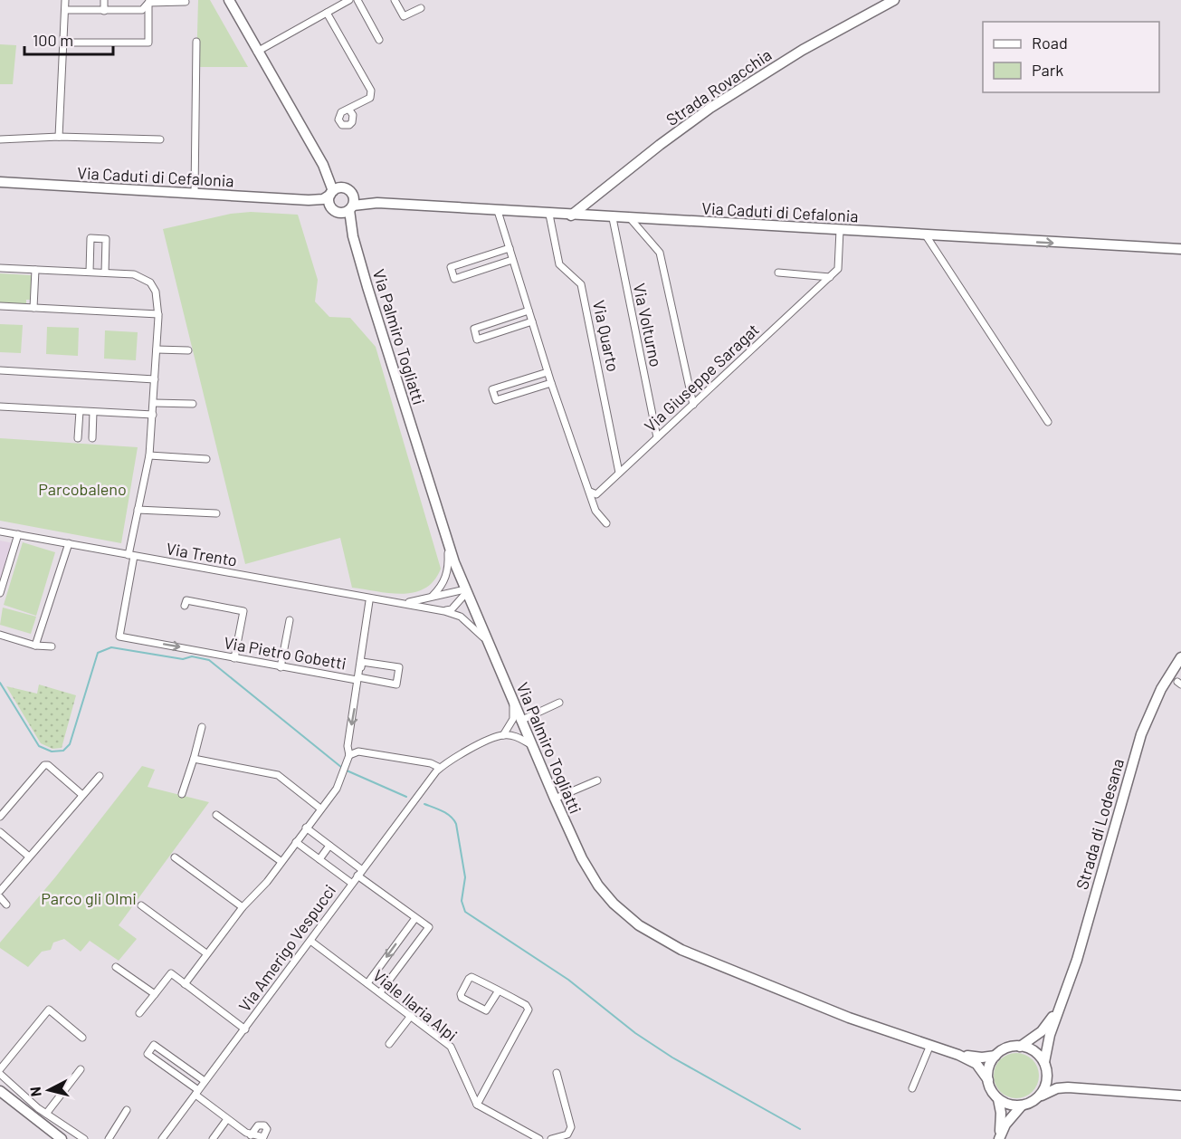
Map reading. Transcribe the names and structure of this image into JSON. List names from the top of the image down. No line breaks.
{"streets":{"street":["Strada Rovacchia","Via Caduti di Cefalonia","Via Volturno","Via Quarto","Via Palmiro Togliatti","Via Giuseppe Saragat","Via Trento","Via Pietro Gobetti","Strada di Lodesana","Via Amerigo Vespucci","Viale Ilaria Alpi"]},"crossings":[["Strada Rovacchia","Via Caduti di Cefalonia"],["Via Caduti di Cefalonia","Via Volturno"],["Via Caduti di Cefalonia","Via Quarto"],["Via Caduti di Cefalonia","Via Palmiro Togliatti"],["Via Caduti di Cefalonia","Via Giuseppe Saragat"],["Via Volturno","Via Giuseppe Saragat"],["Via Quarto","Via Giuseppe Saragat"],["Via Palmiro Togliatti","Via Trento"],["Via Palmiro Togliatti","Via Amerigo Vespucci"],["Via Trento","Via Pietro Gobetti"],["Via Amerigo Vespucci","Viale Ilaria Alpi"]],"parks":["Parcobaleno","Parco gli Olmi"],"legend":["Road","Park"],"scale_bar":"100 m","north":"left"}
